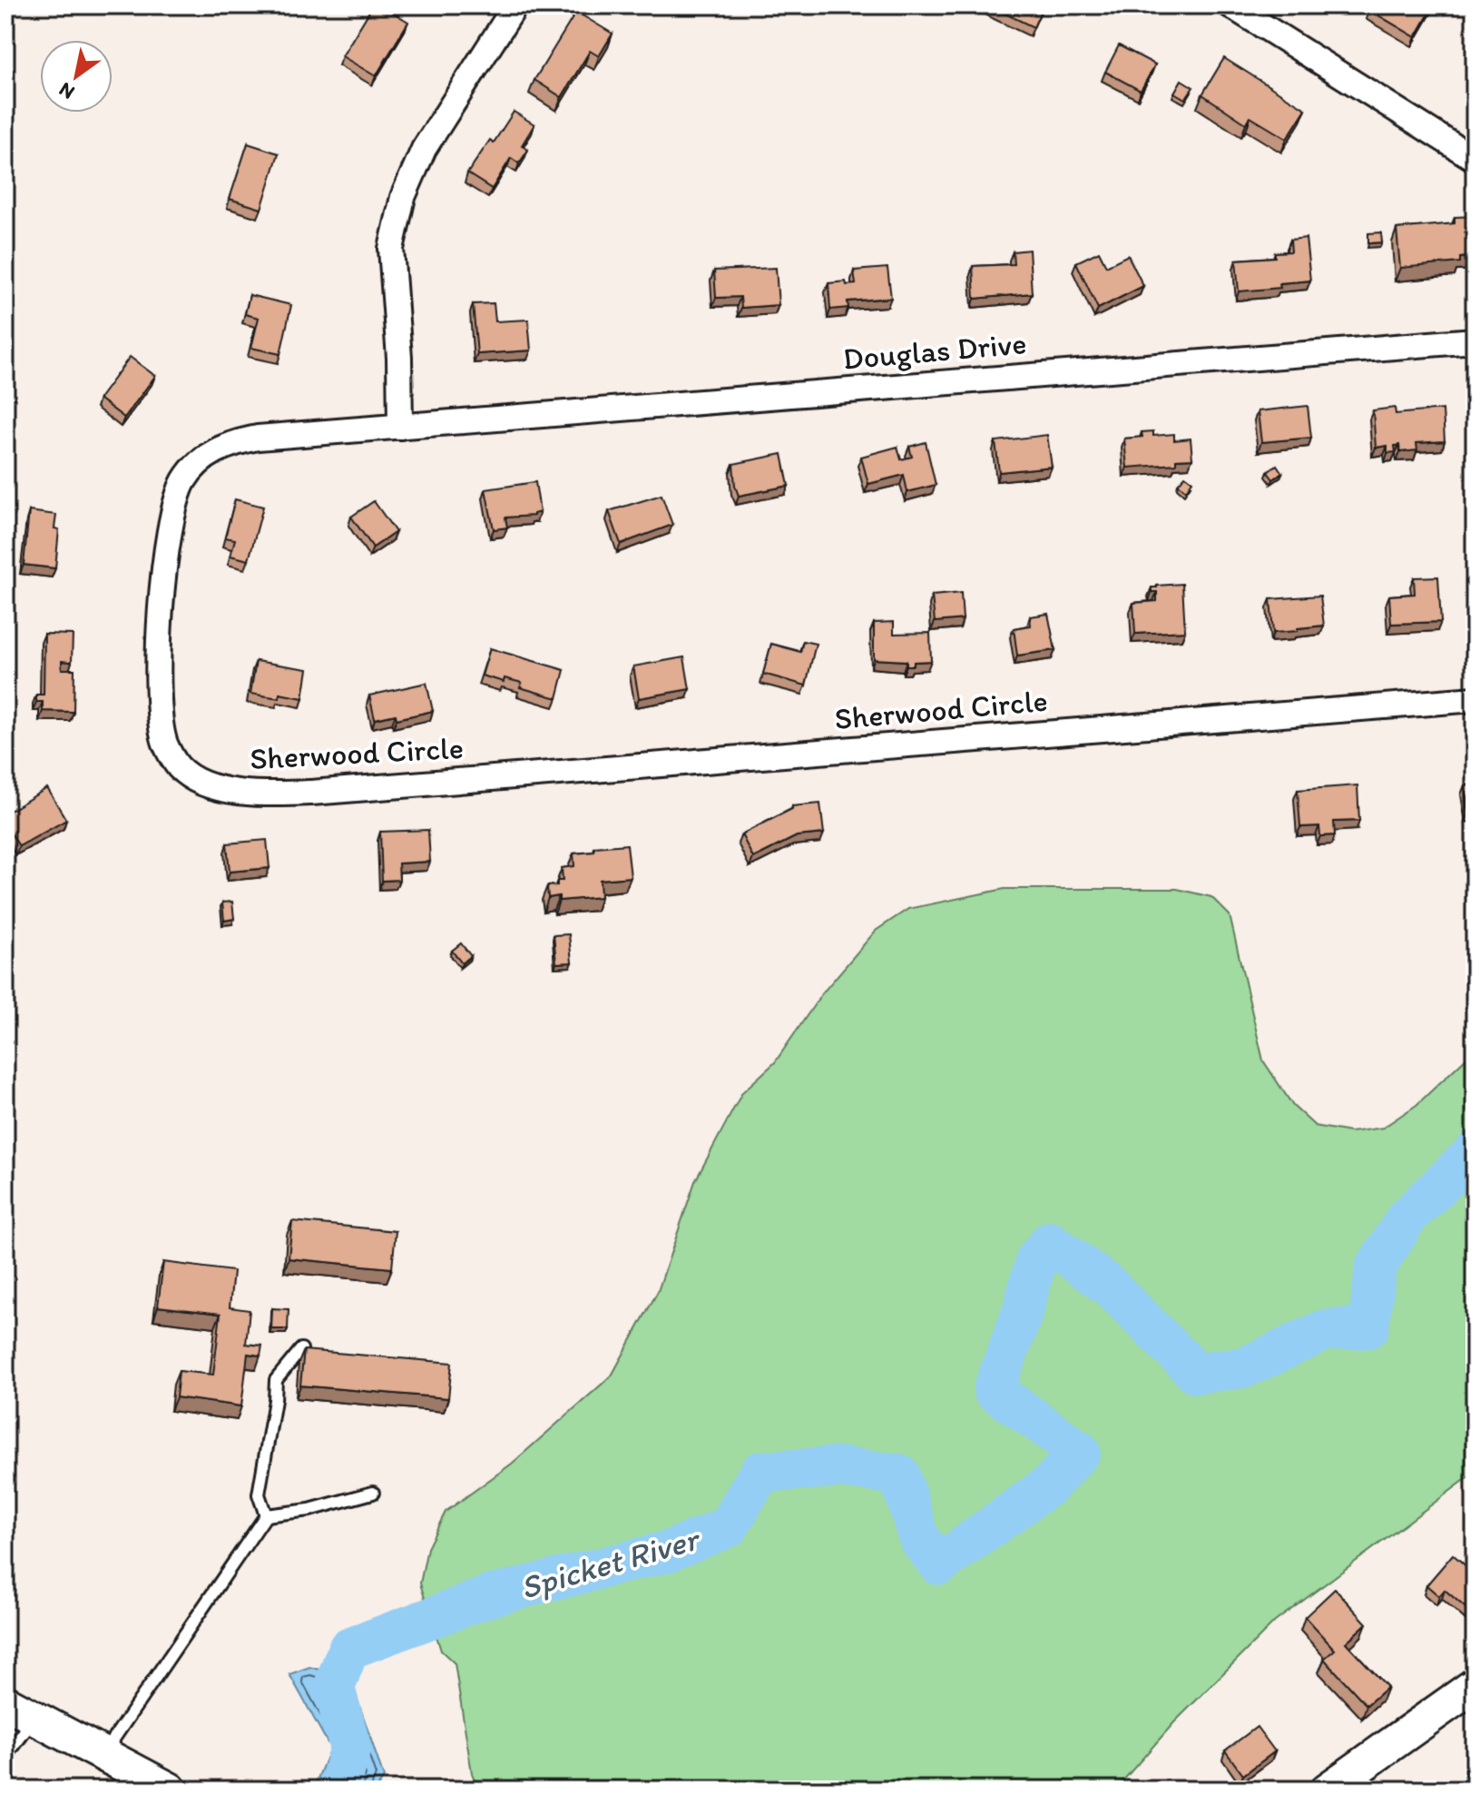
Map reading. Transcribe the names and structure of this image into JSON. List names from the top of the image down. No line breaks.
{"streets":{"street":["Douglas Drive","Sherwood Circle"]},"crossings":[["Douglas Drive","Sherwood Circle"]],"water":["Spicket River"],"north":"bottom left"}
